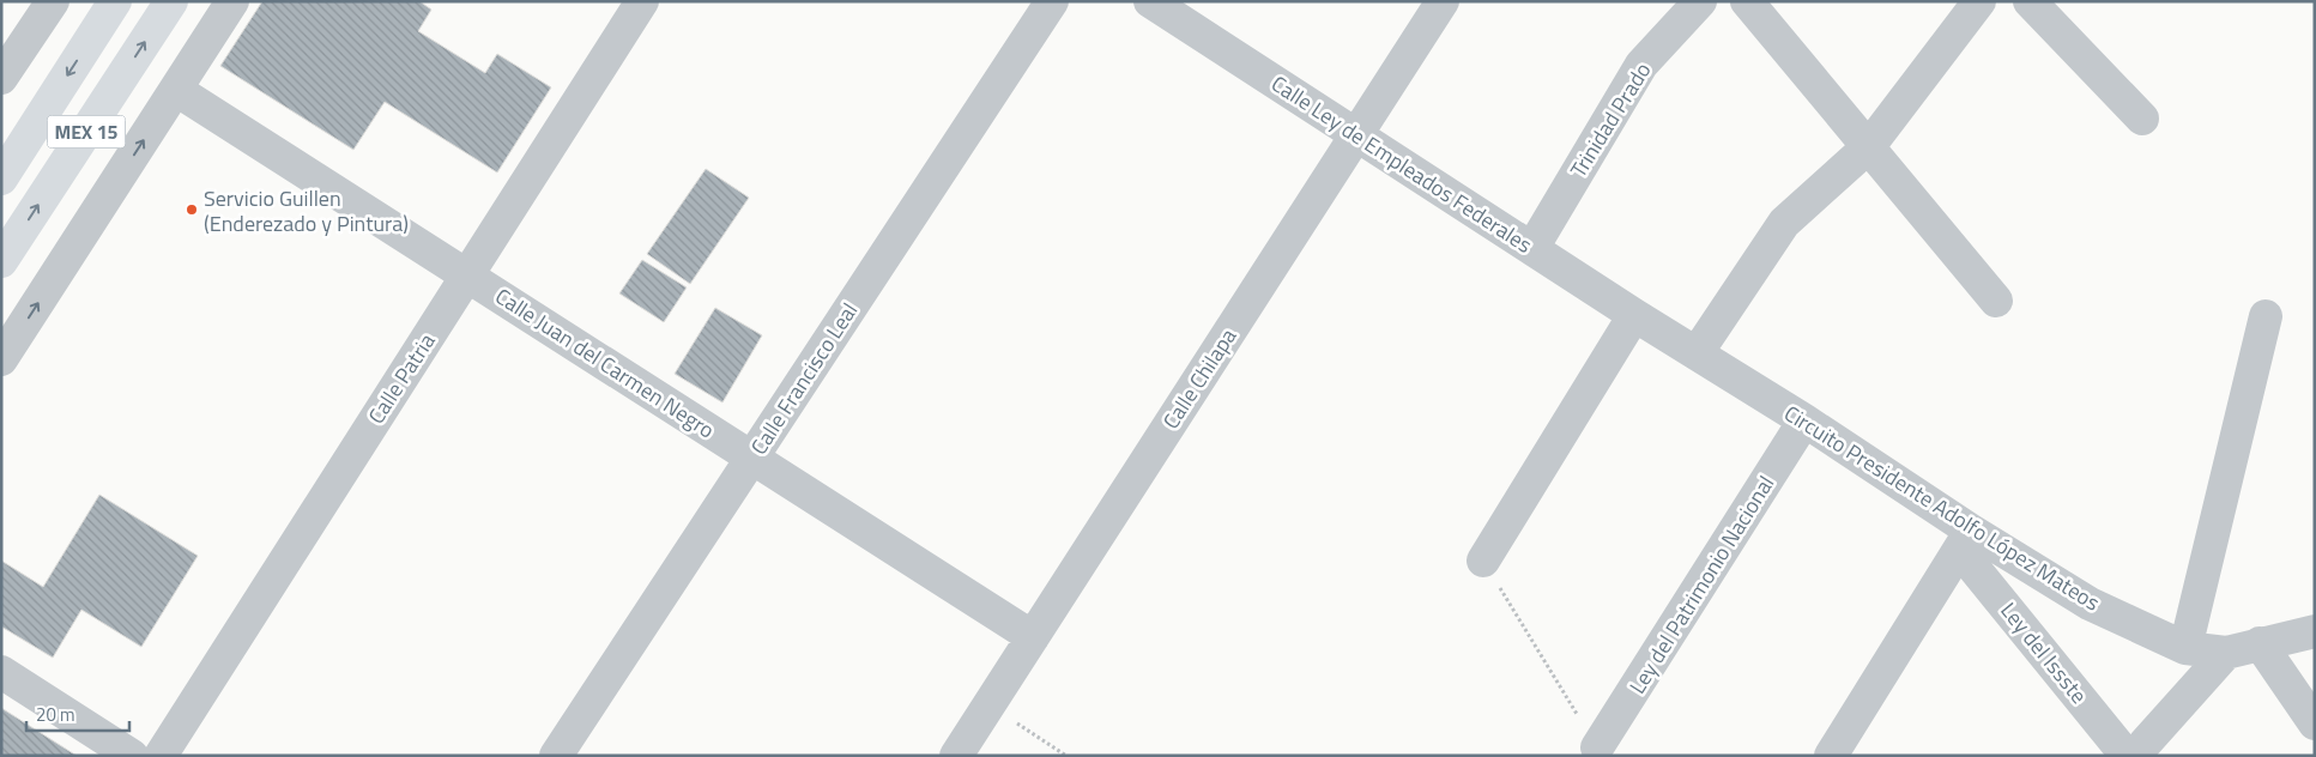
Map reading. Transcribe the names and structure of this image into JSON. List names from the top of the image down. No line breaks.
{"streets":{"main road":["MEX 15"],"street":["Trinidad Prado","Calle Ley de Empleados Federales","Calle Juan del Carmen Negro","Calle Patria","Calle Francisco Leal","Calle Chilapa","Circuito Presidente Adolfo López Mateos","Ley del Patrimonio Nacional","Ley del Issste"]},"crossings":[["Trinidad Prado","Calle Ley de Empleados Federales"],["Calle Ley de Empleados Federales","Calle Chilapa"],["Calle Ley de Empleados Federales","Circuito Presidente Adolfo López Mateos"],["Calle Juan del Carmen Negro","Calle Patria"],["Calle Juan del Carmen Negro","Calle Francisco Leal"],["Calle Juan del Carmen Negro","Calle Chilapa"],["Circuito Presidente Adolfo López Mateos","Ley del Patrimonio Nacional"],["Circuito Presidente Adolfo López Mateos","Ley del Issste"]],"places":["Servicio Guillen (Enderezado y Pintura)"],"scale_bar":"20 m"}
